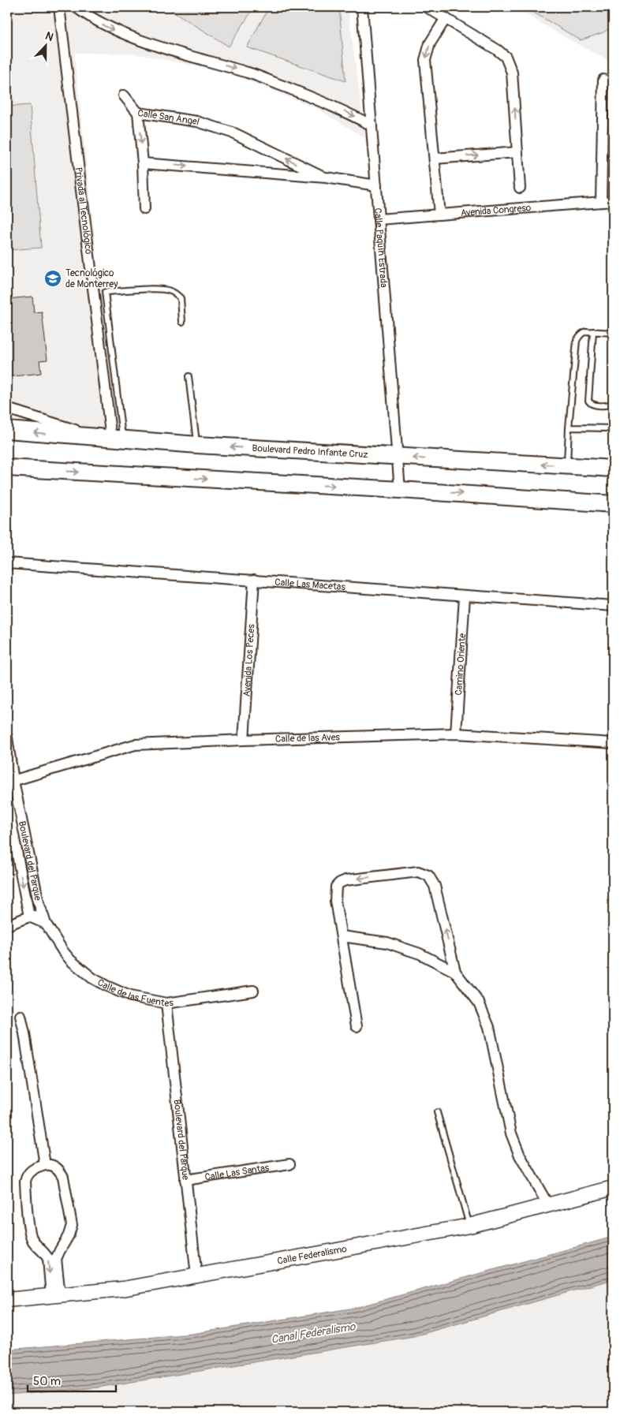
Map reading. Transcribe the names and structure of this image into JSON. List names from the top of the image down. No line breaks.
{"streets":{"highway":["Boulevard Pedro Infante Cruz"],"main road":["Calle Federalismo"],"street":["Calle San Ángel","Privada al Tecnológico","Avenida Congreso","Calle Paquín Estrada","Calle Las Macetas","Avenida Los Peces","Camino Oriente","Calle de las Aves","Boulevard del Parque","Calle de las Fuentes","Calle Las Santas"]},"crossings":[["Calle San Ángel","Calle Paquín Estrada"],["Privada al Tecnológico","Boulevard Pedro Infante Cruz"],["Avenida Congreso","Calle Paquín Estrada"],["Calle Paquín Estrada","Boulevard Pedro Infante Cruz"],["Calle Las Macetas","Avenida Los Peces"],["Calle Las Macetas","Camino Oriente"],["Avenida Los Peces","Calle de las Aves"],["Camino Oriente","Calle de las Aves"],["Calle de las Aves","Boulevard del Parque"],["Boulevard del Parque","Calle de las Fuentes"],["Boulevard del Parque","Calle Las Santas"],["Boulevard del Parque","Calle Federalismo"]],"water":["Canal Federalismo"],"places":{"school or university":["Tecnológico de Monterrey"]},"scale_bar":"50 m","north":"top"}
